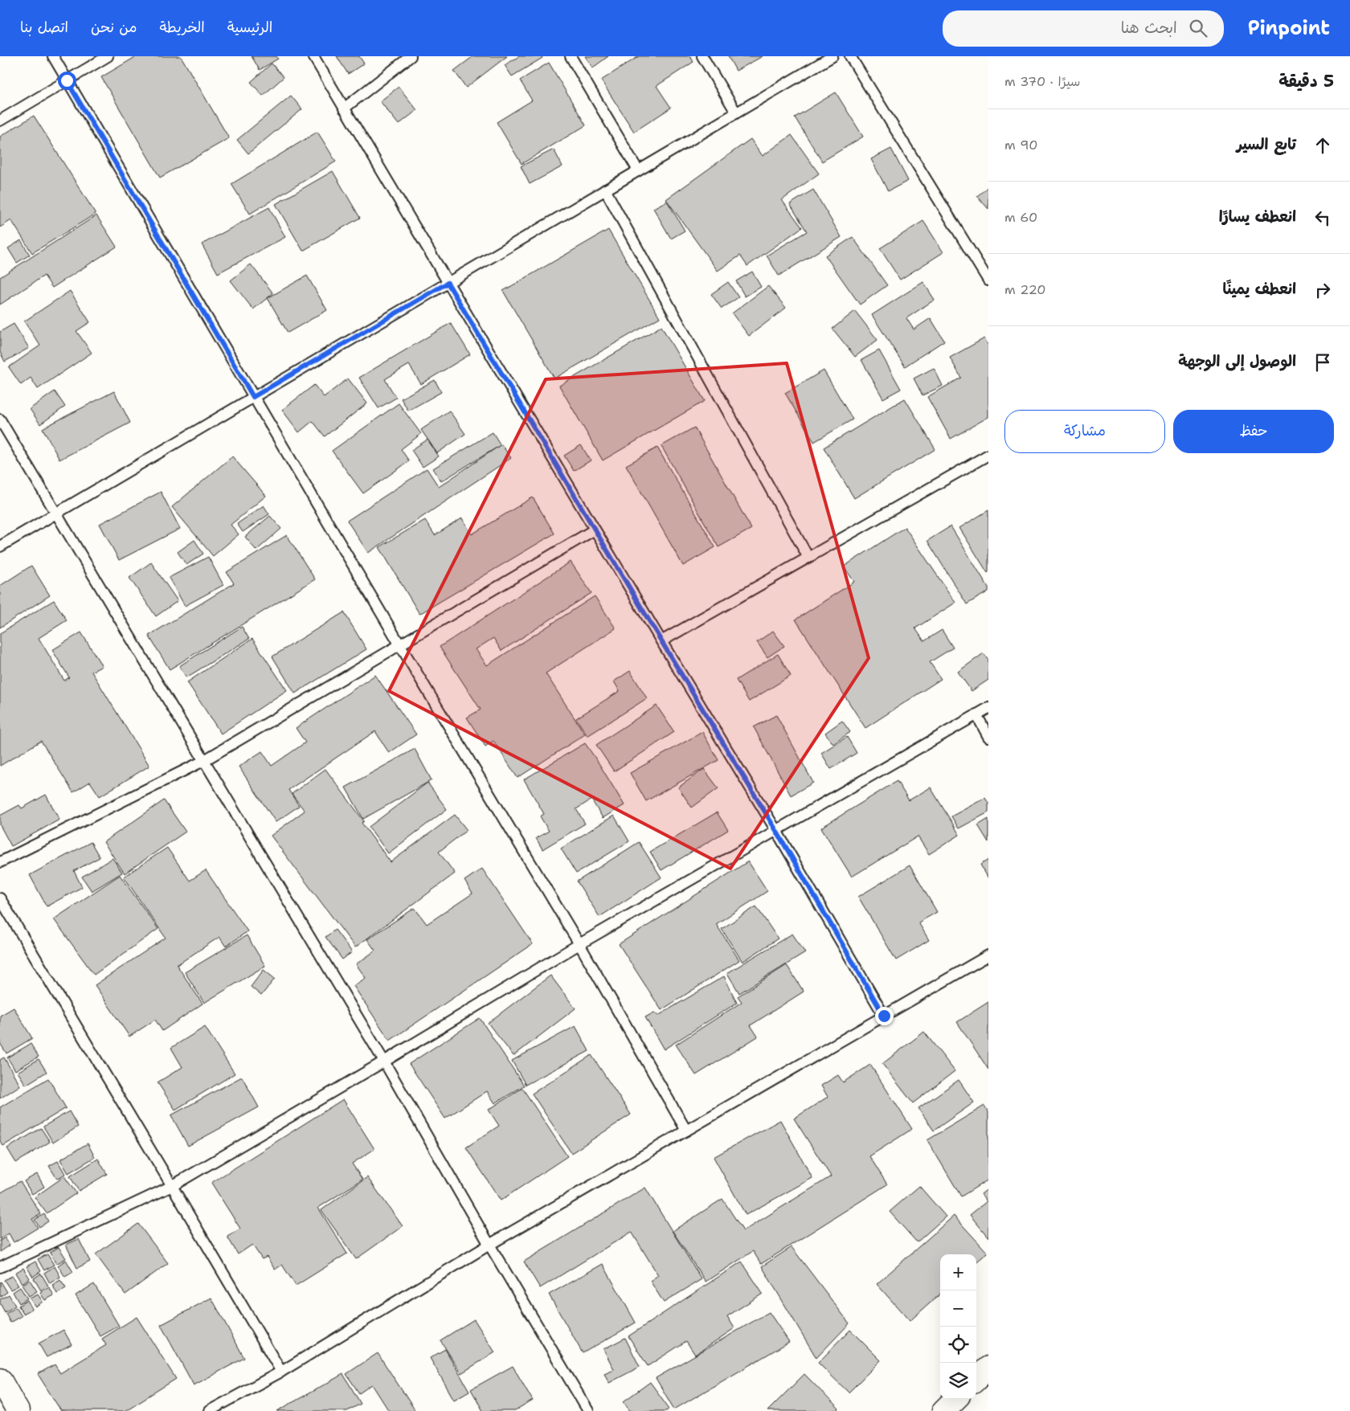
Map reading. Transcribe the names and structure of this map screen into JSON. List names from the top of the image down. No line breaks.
{"page":{"header":"Pinpoint","search":"ابحث هنا","nav":["الرئيسية","الخريطة","من نحن","اتصل بنا"],"heading":["5 دقيقة","سيرًا · 370 m"],"list":[["تابع السير","90 m"],["انعطف يسارًا","60 m"],["انعطف يمينًا","220 m"],"الوصول إلى الوجهة"],"buttons":["حفظ","مشاركة"],"map_buttons":["+","−"]}}
